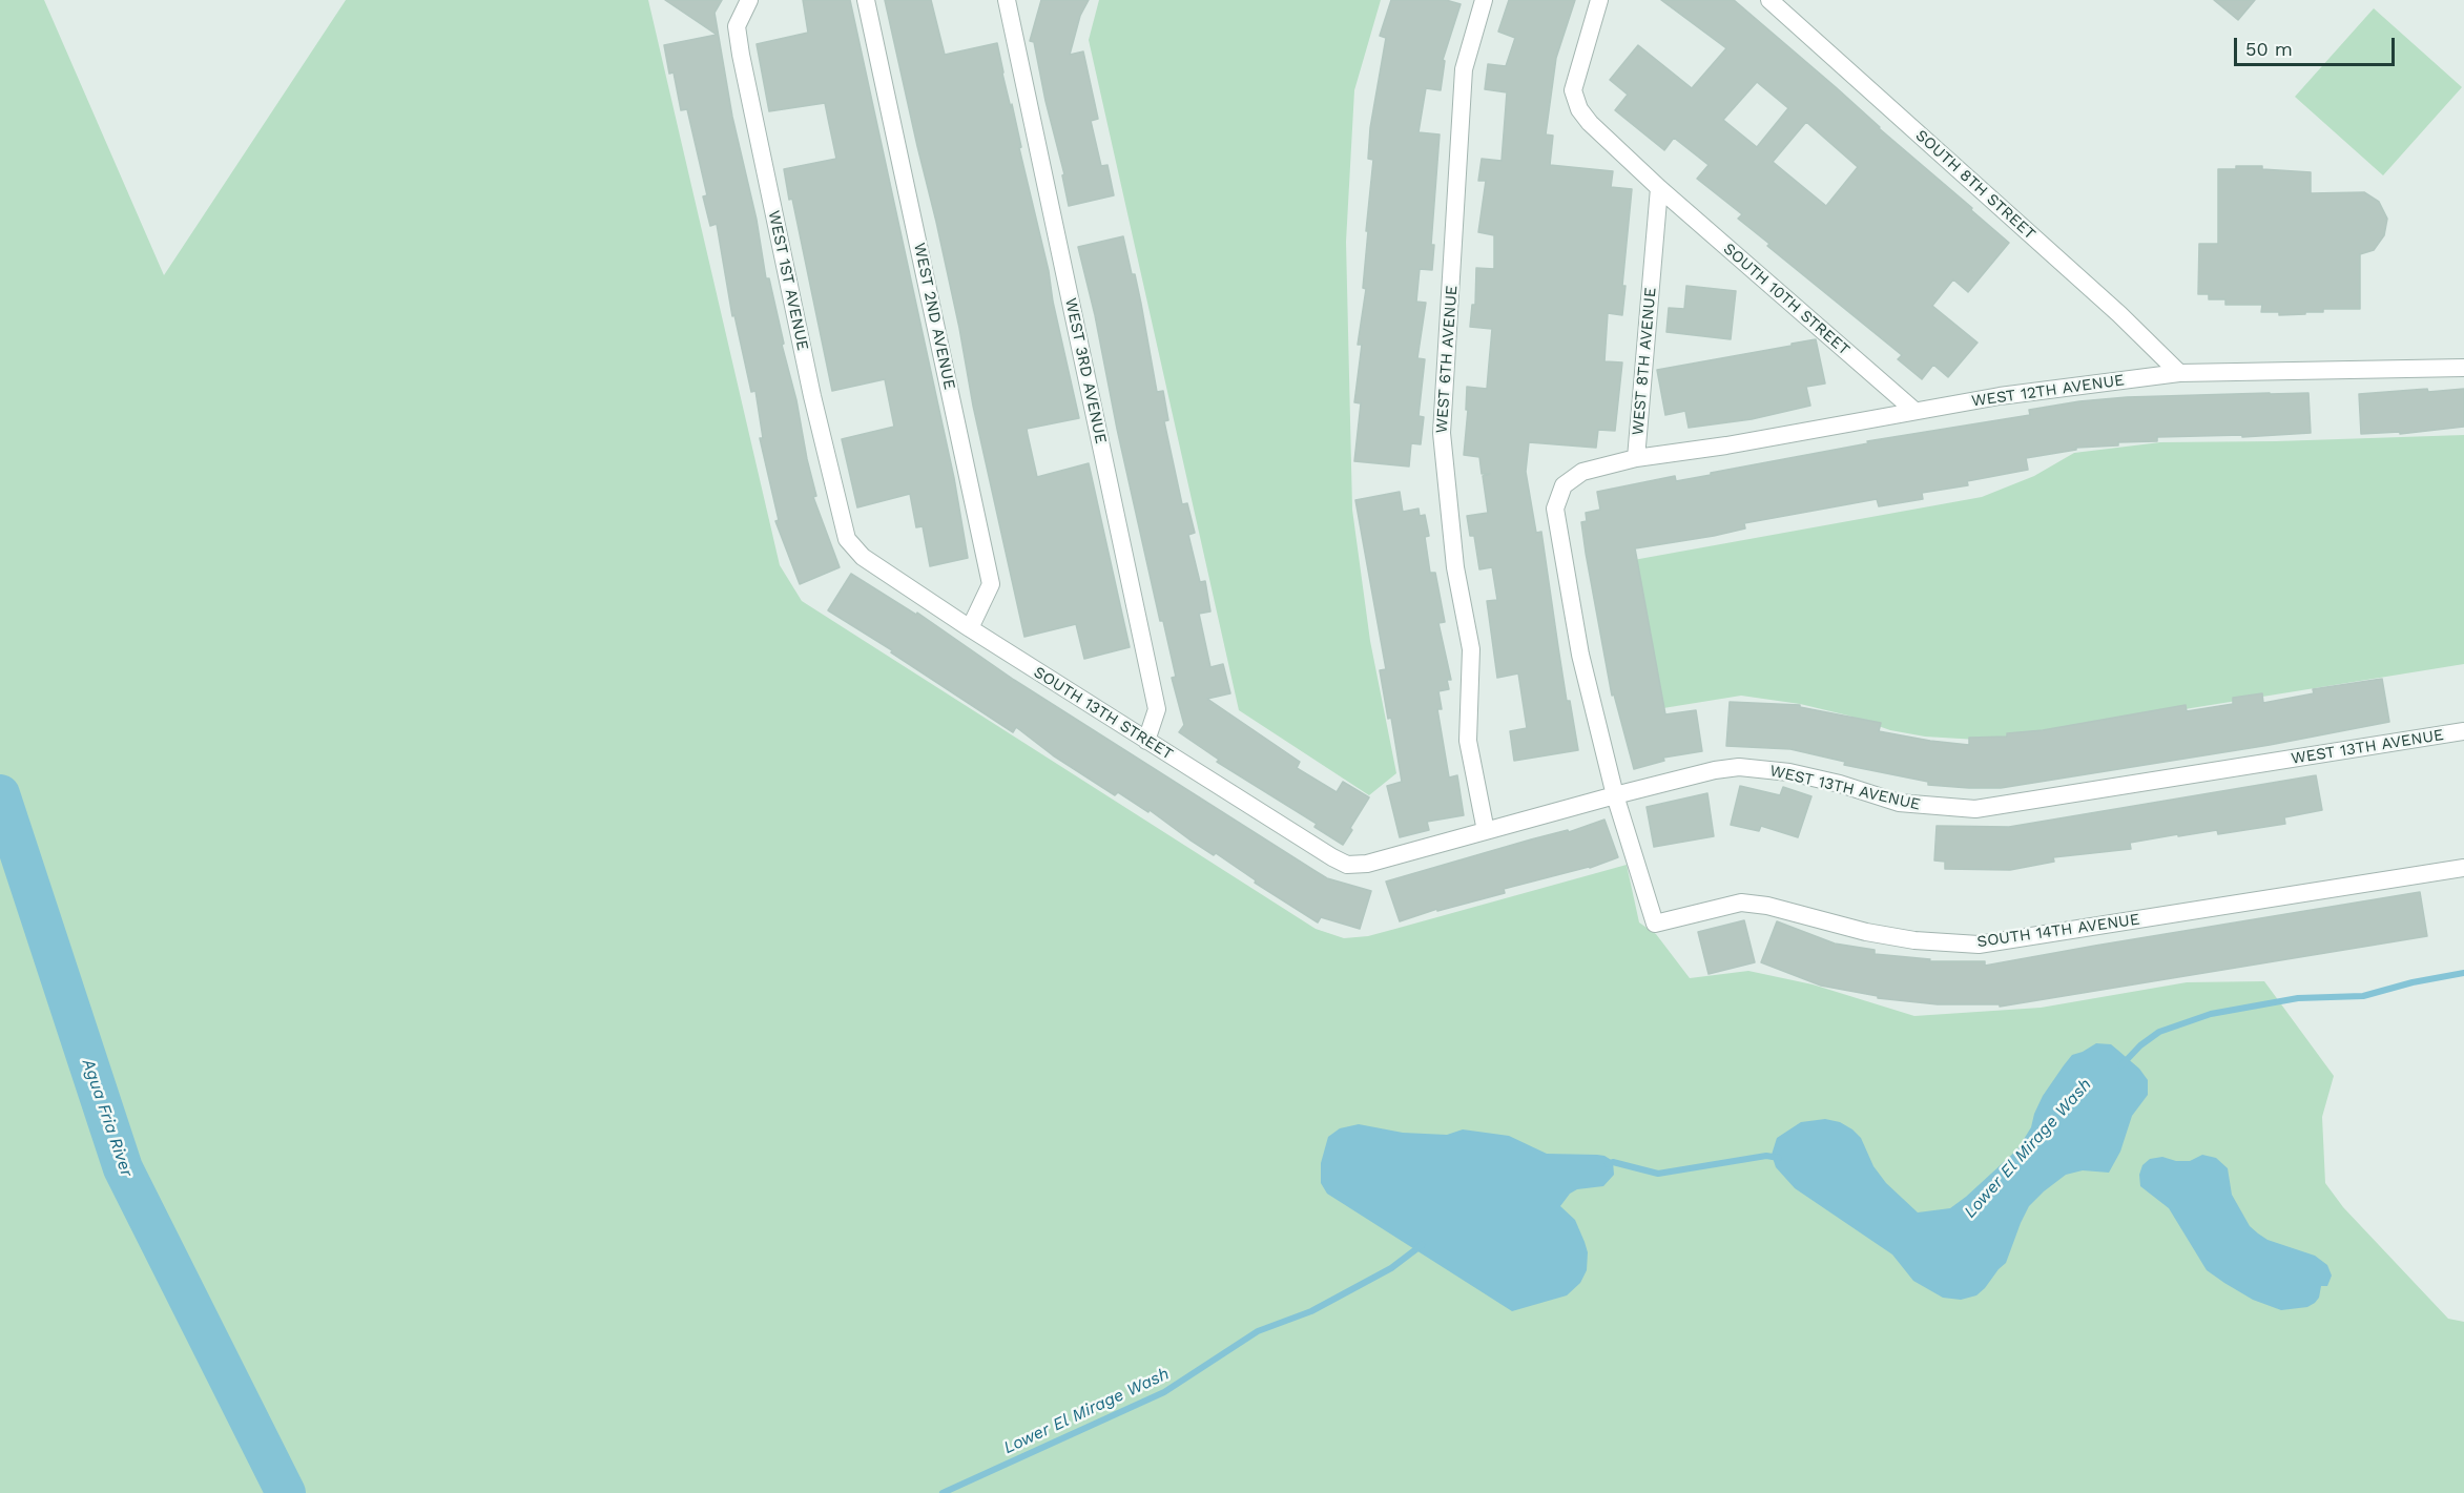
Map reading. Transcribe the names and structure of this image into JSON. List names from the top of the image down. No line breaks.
{"streets":{"street":["SOUTH 8TH STREET","WEST 1ST AVENUE","SOUTH 10TH STREET","WEST 2ND AVENUE","WEST 6TH AVENUE","WEST 8TH AVENUE","WEST 3RD AVENUE","WEST 12TH AVENUE","SOUTH 13TH STREET","WEST 13TH AVENUE","SOUTH 14TH AVENUE"]},"crossings":[["SOUTH 8TH STREET","WEST 12TH AVENUE"],["WEST 1ST AVENUE","SOUTH 13TH STREET"],["SOUTH 10TH STREET","WEST 8TH AVENUE"],["SOUTH 10TH STREET","WEST 12TH AVENUE"],["WEST 2ND AVENUE","SOUTH 13TH STREET"],["WEST 6TH AVENUE","WEST 13TH AVENUE"],["WEST 8TH AVENUE","WEST 12TH AVENUE"],["WEST 8TH AVENUE","WEST 13TH AVENUE"],["WEST 8TH AVENUE","SOUTH 14TH AVENUE"],["WEST 3RD AVENUE","SOUTH 13TH STREET"],["SOUTH 13TH STREET","WEST 13TH AVENUE"]],"water":["Agua Fria River","Lower El Mirage Wash"],"scale_bar":"50 m"}
